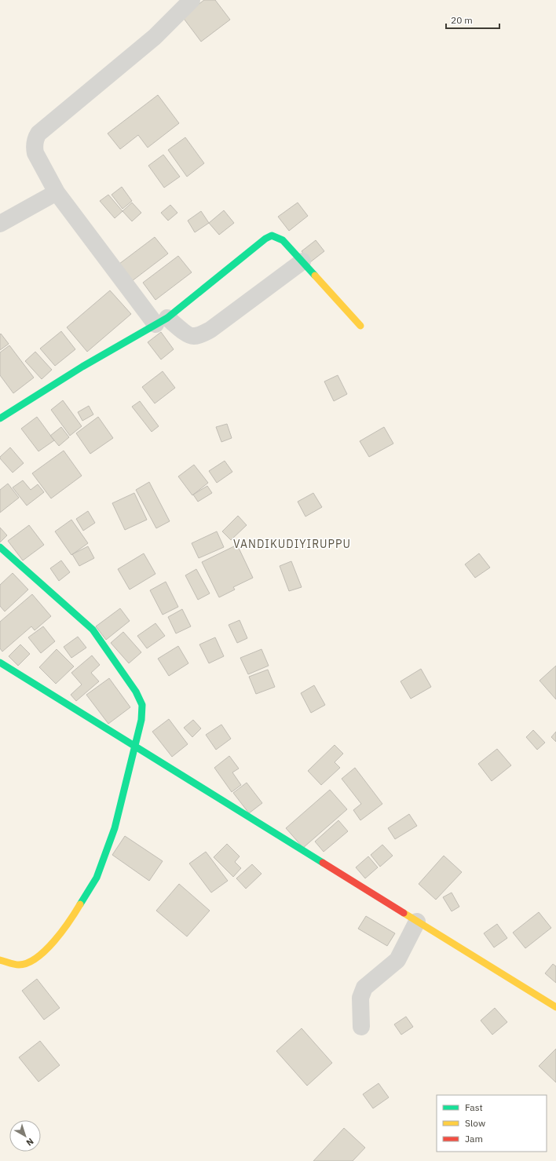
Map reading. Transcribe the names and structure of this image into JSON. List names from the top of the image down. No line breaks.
{"districts":["VANDIKUDIYIRUPPU"],"legend":["Fast","Slow","Jam"],"scale_bar":"20 m","north":"bottom right"}
